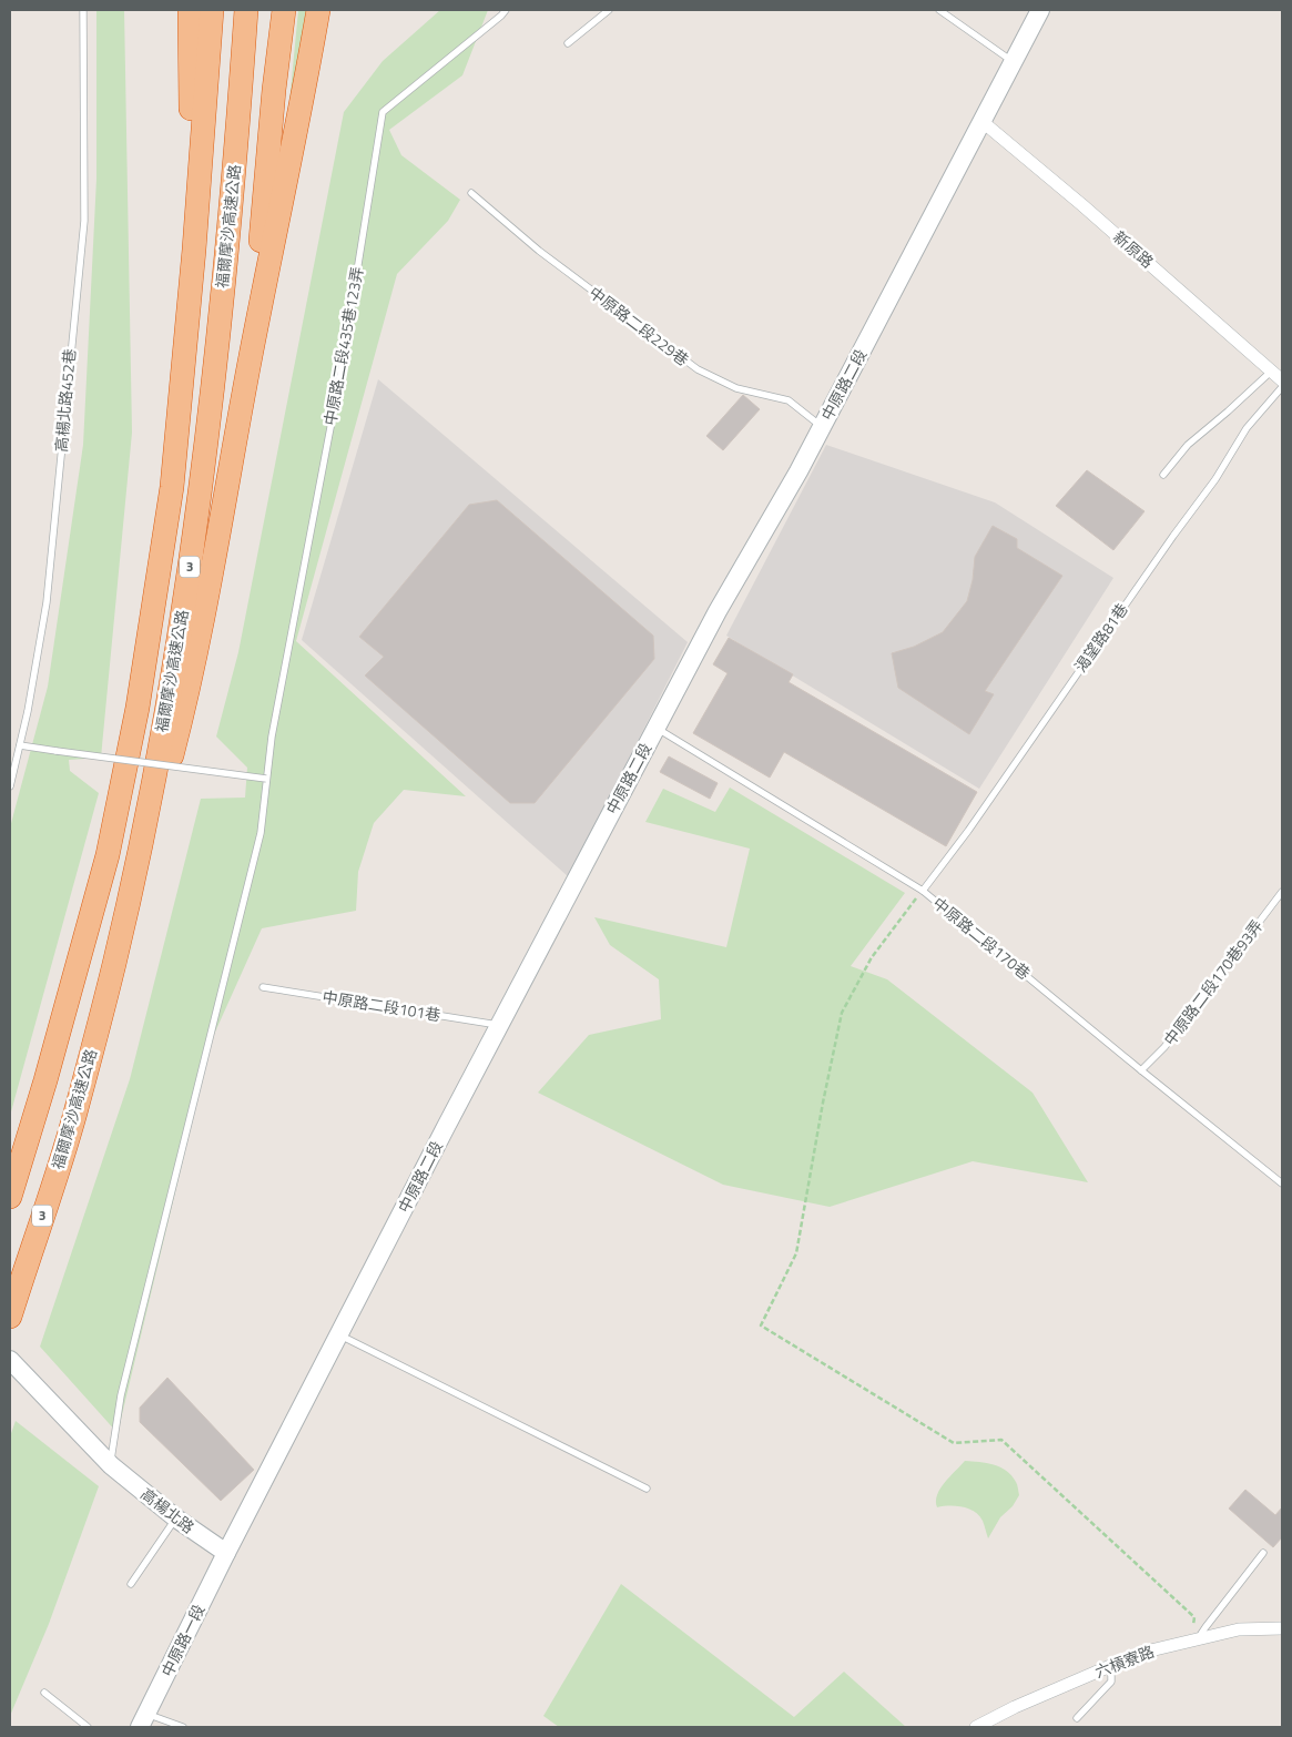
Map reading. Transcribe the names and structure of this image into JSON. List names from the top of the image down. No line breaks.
{"streets":{"highway":["福爾摩沙高速公路","3"],"street":["新原路","中原路二段","高楊北路","中原路一段","六槓寮路"],"lane":["中原路二段229巷","中原路二段435巷123弄","高楊北路452巷","渴望路81巷","中原路二段170巷","中原路二段170巷93弄","中原路二段101巷"]},"crossings":[["新原路","中原路二段"],["中原路二段229巷","中原路二段"],["中原路二段435巷123弄","高楊北路"],["中原路二段","中原路二段170巷"],["中原路二段","中原路二段101巷"],["中原路二段","高楊北路"],["中原路二段","中原路一段"],["渴望路81巷","中原路二段170巷"],["中原路二段170巷","中原路二段170巷93弄"],["高楊北路","中原路一段"]]}
